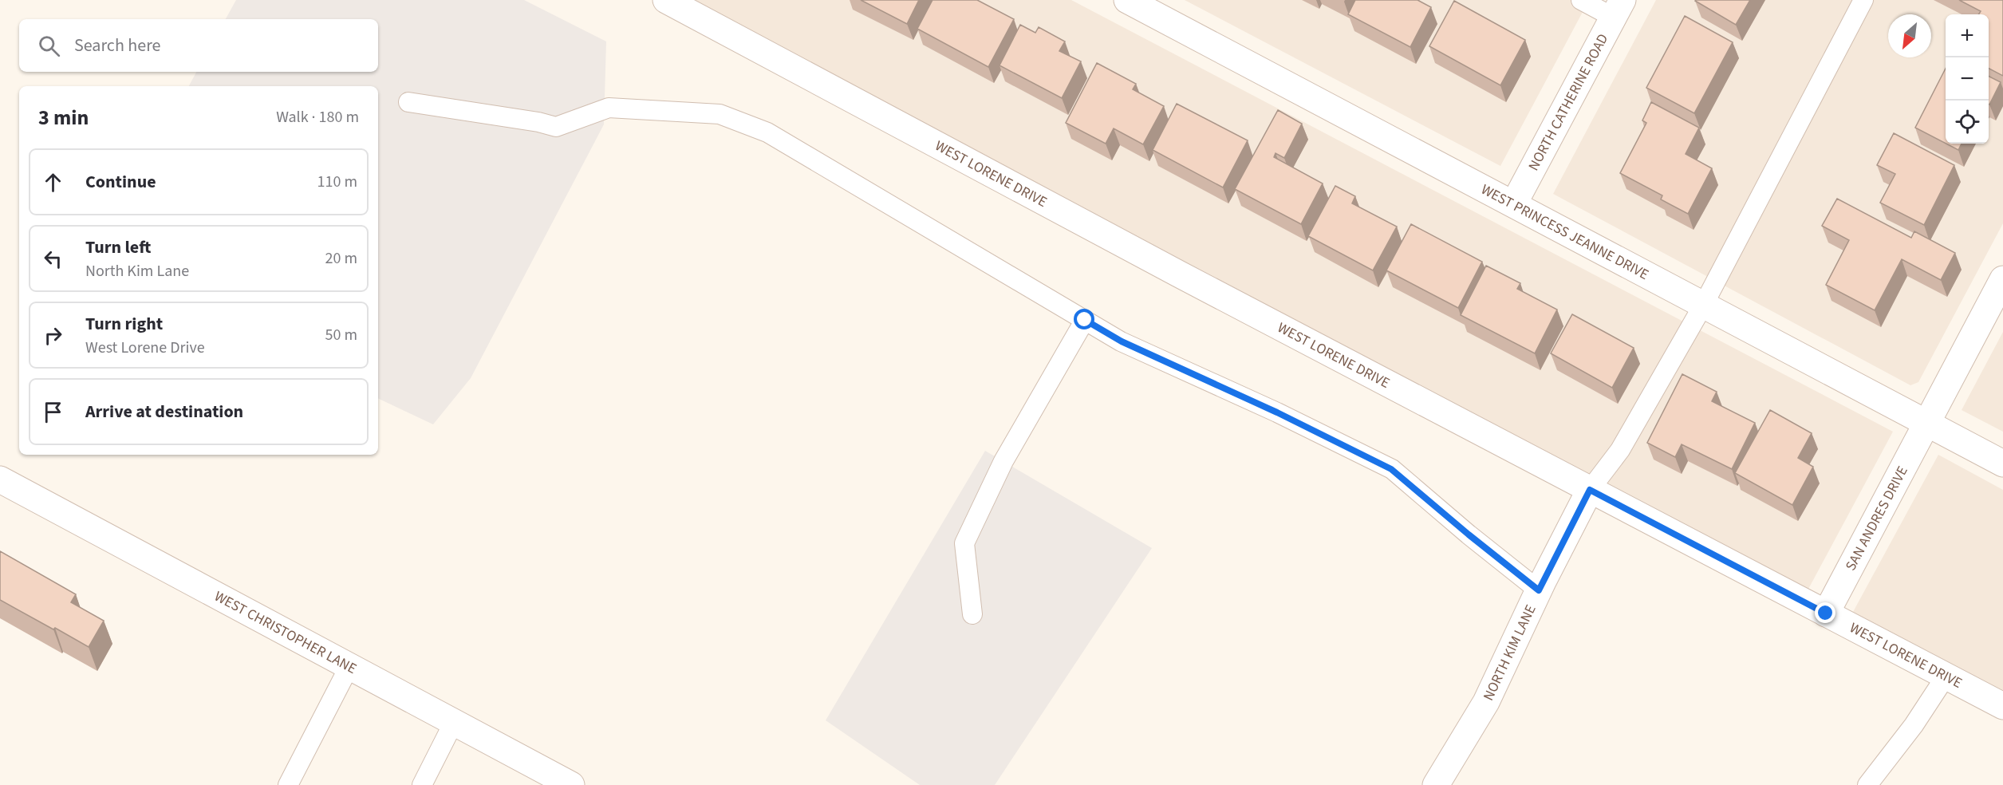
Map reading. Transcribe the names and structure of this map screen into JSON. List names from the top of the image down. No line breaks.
{"streets":{"street":["NORTH CATHERINE ROAD","WEST LORENE DRIVE","WEST PRINCESS JEANNE DRIVE","SAN ANDRES DRIVE","WEST CHRISTOPHER LANE","NORTH KIM LANE"]},"crossings":[["NORTH CATHERINE ROAD","WEST PRINCESS JEANNE DRIVE"],["WEST LORENE DRIVE","SAN ANDRES DRIVE"],["WEST LORENE DRIVE","NORTH KIM LANE"],["WEST PRINCESS JEANNE DRIVE","SAN ANDRES DRIVE"]],"north":"bottom left","page":{"map_buttons":["+","−"],"search":"Search here","heading":["3 min","Walk · 180 m"],"list":[["Continue","110 m"],["Turn left","North Kim Lane","20 m"],["Turn right","West Lorene Drive","50 m"],"Arrive at destination"]}}
